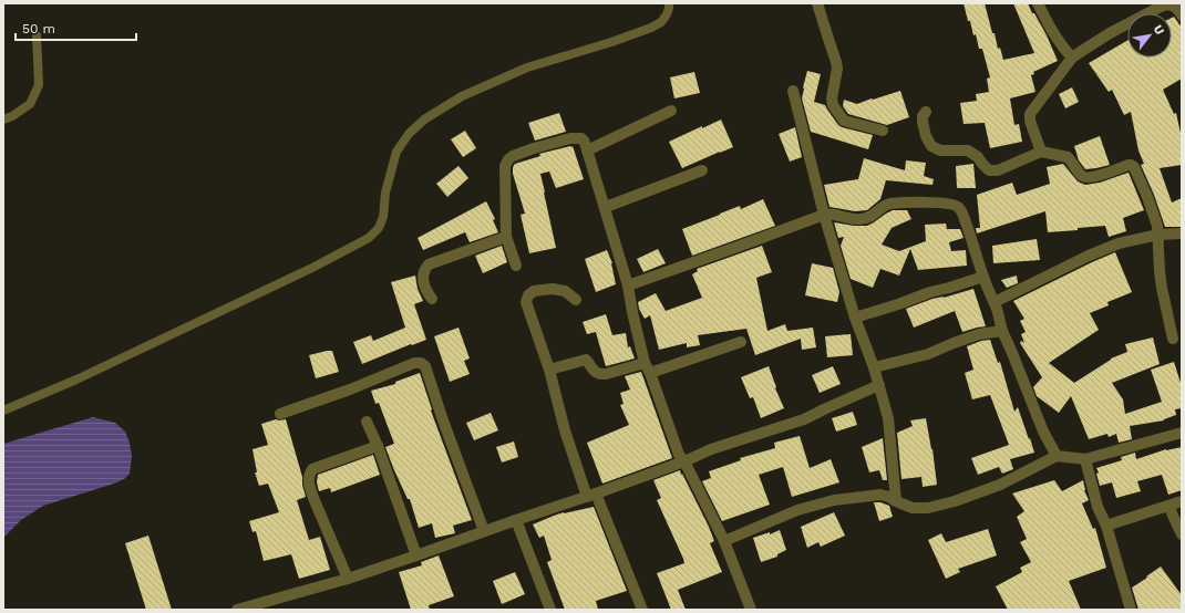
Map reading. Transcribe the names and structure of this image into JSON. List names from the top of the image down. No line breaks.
{"scale_bar":"50 m","north":"top right"}
